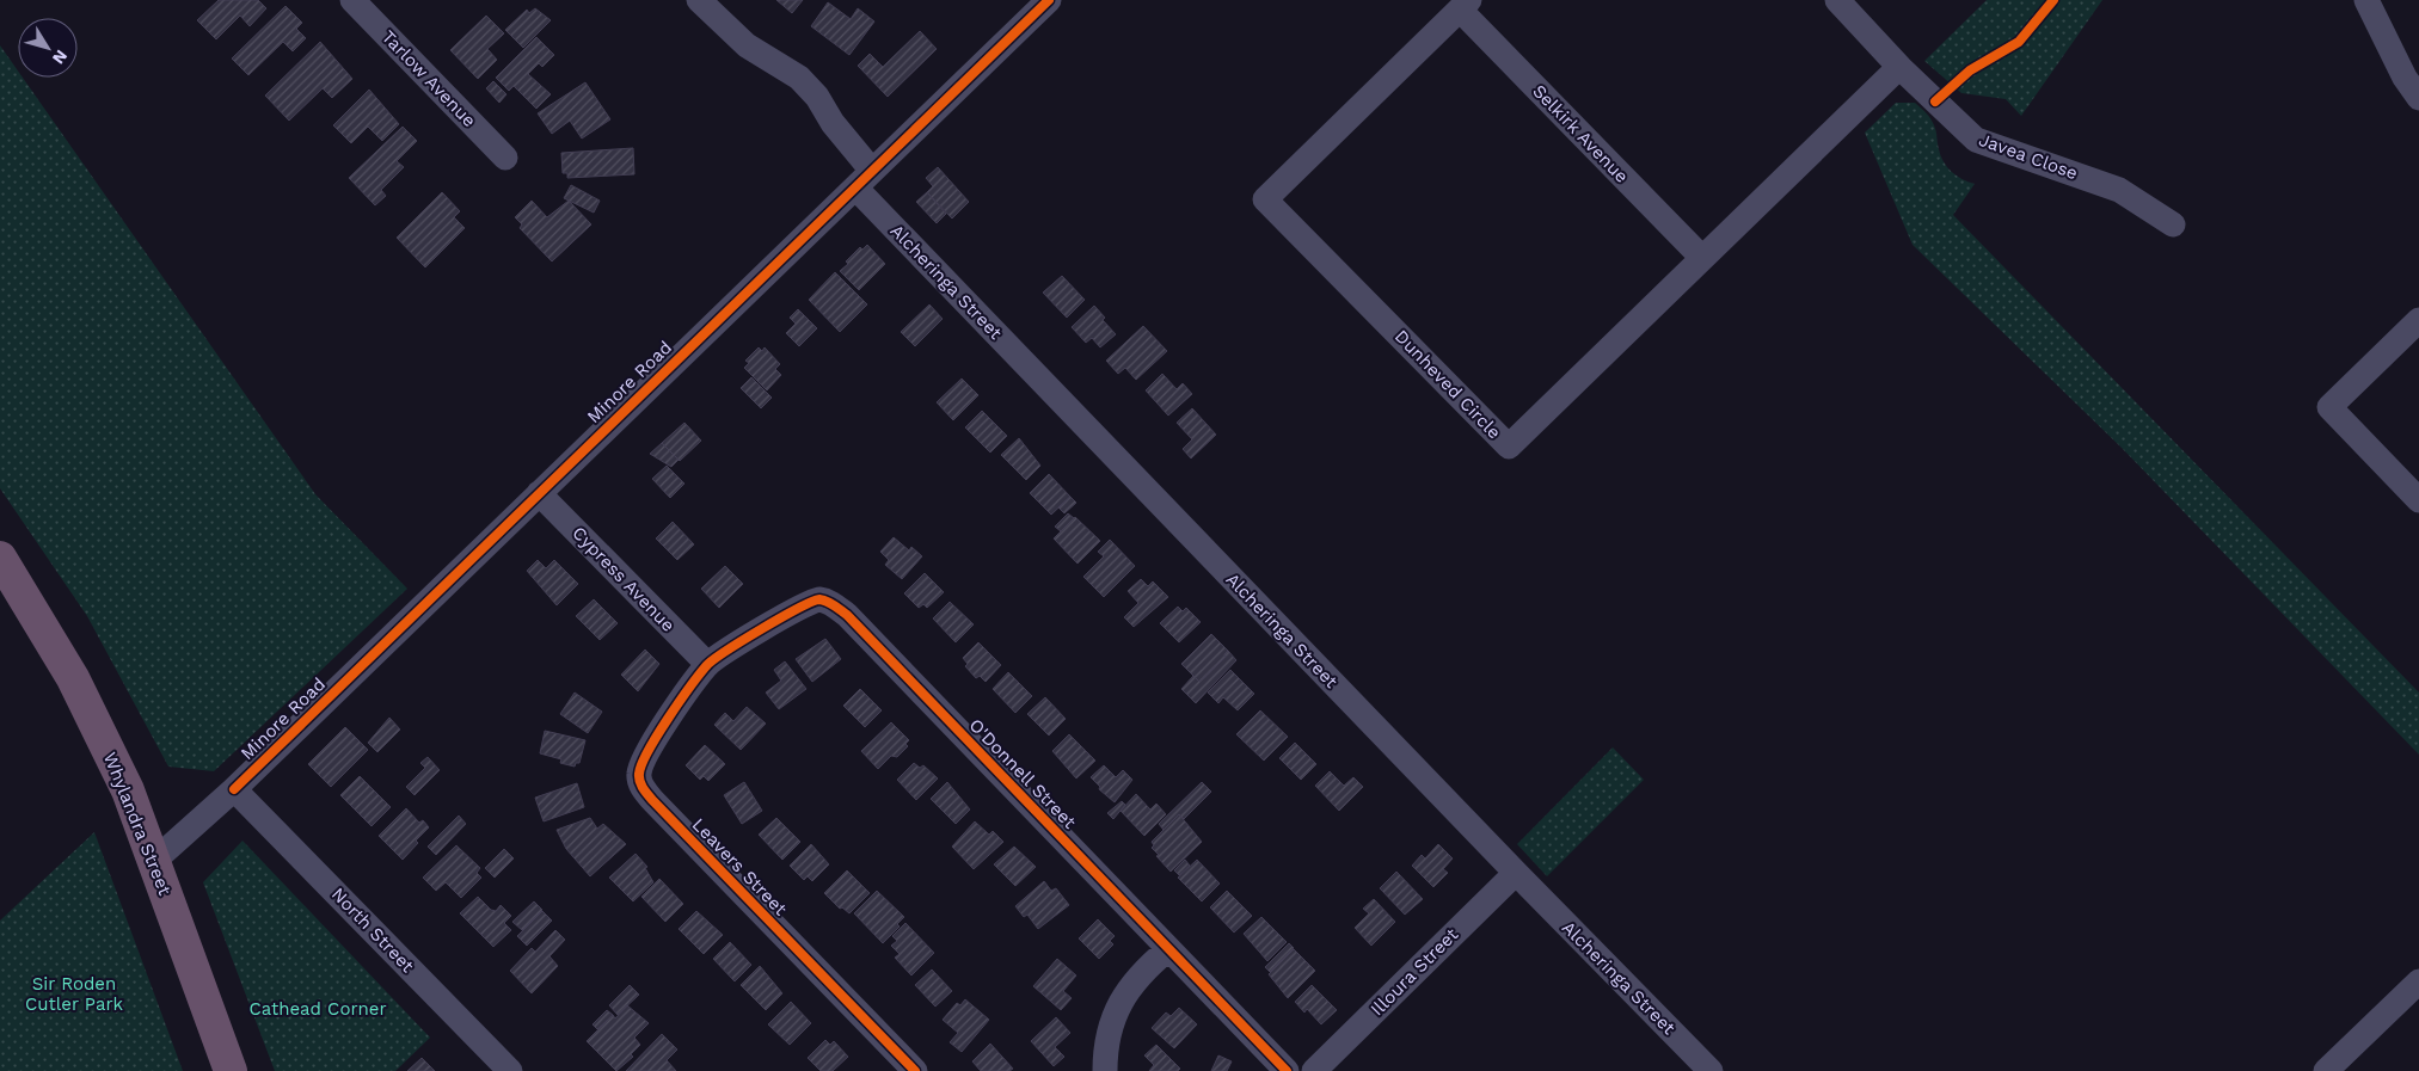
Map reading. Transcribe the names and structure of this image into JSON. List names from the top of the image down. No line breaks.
{"streets":{"highway":["Whylandra Street"],"street":["Tarlow Avenue","Selkirk Avenue","Javea Close","Alcheringa Street","Minore Road","Dunheved Circle","Cypress Avenue","O'Donnell Street","Leavers Street","North Street","Illoura Street"]},"crossings":[["Selkirk Avenue","Dunheved Circle"],["Javea Close","Dunheved Circle"],["Alcheringa Street","Minore Road"],["Alcheringa Street","Illoura Street"],["Minore Road","Cypress Avenue"],["Minore Road","Whylandra Street"],["Minore Road","North Street"],["Cypress Avenue","O'Donnell Street"],["Cypress Avenue","Leavers Street"],["O'Donnell Street","Leavers Street"]],"parks":["Sir Roden Cutler Park","Cathead Corner"],"north":"bottom right"}
